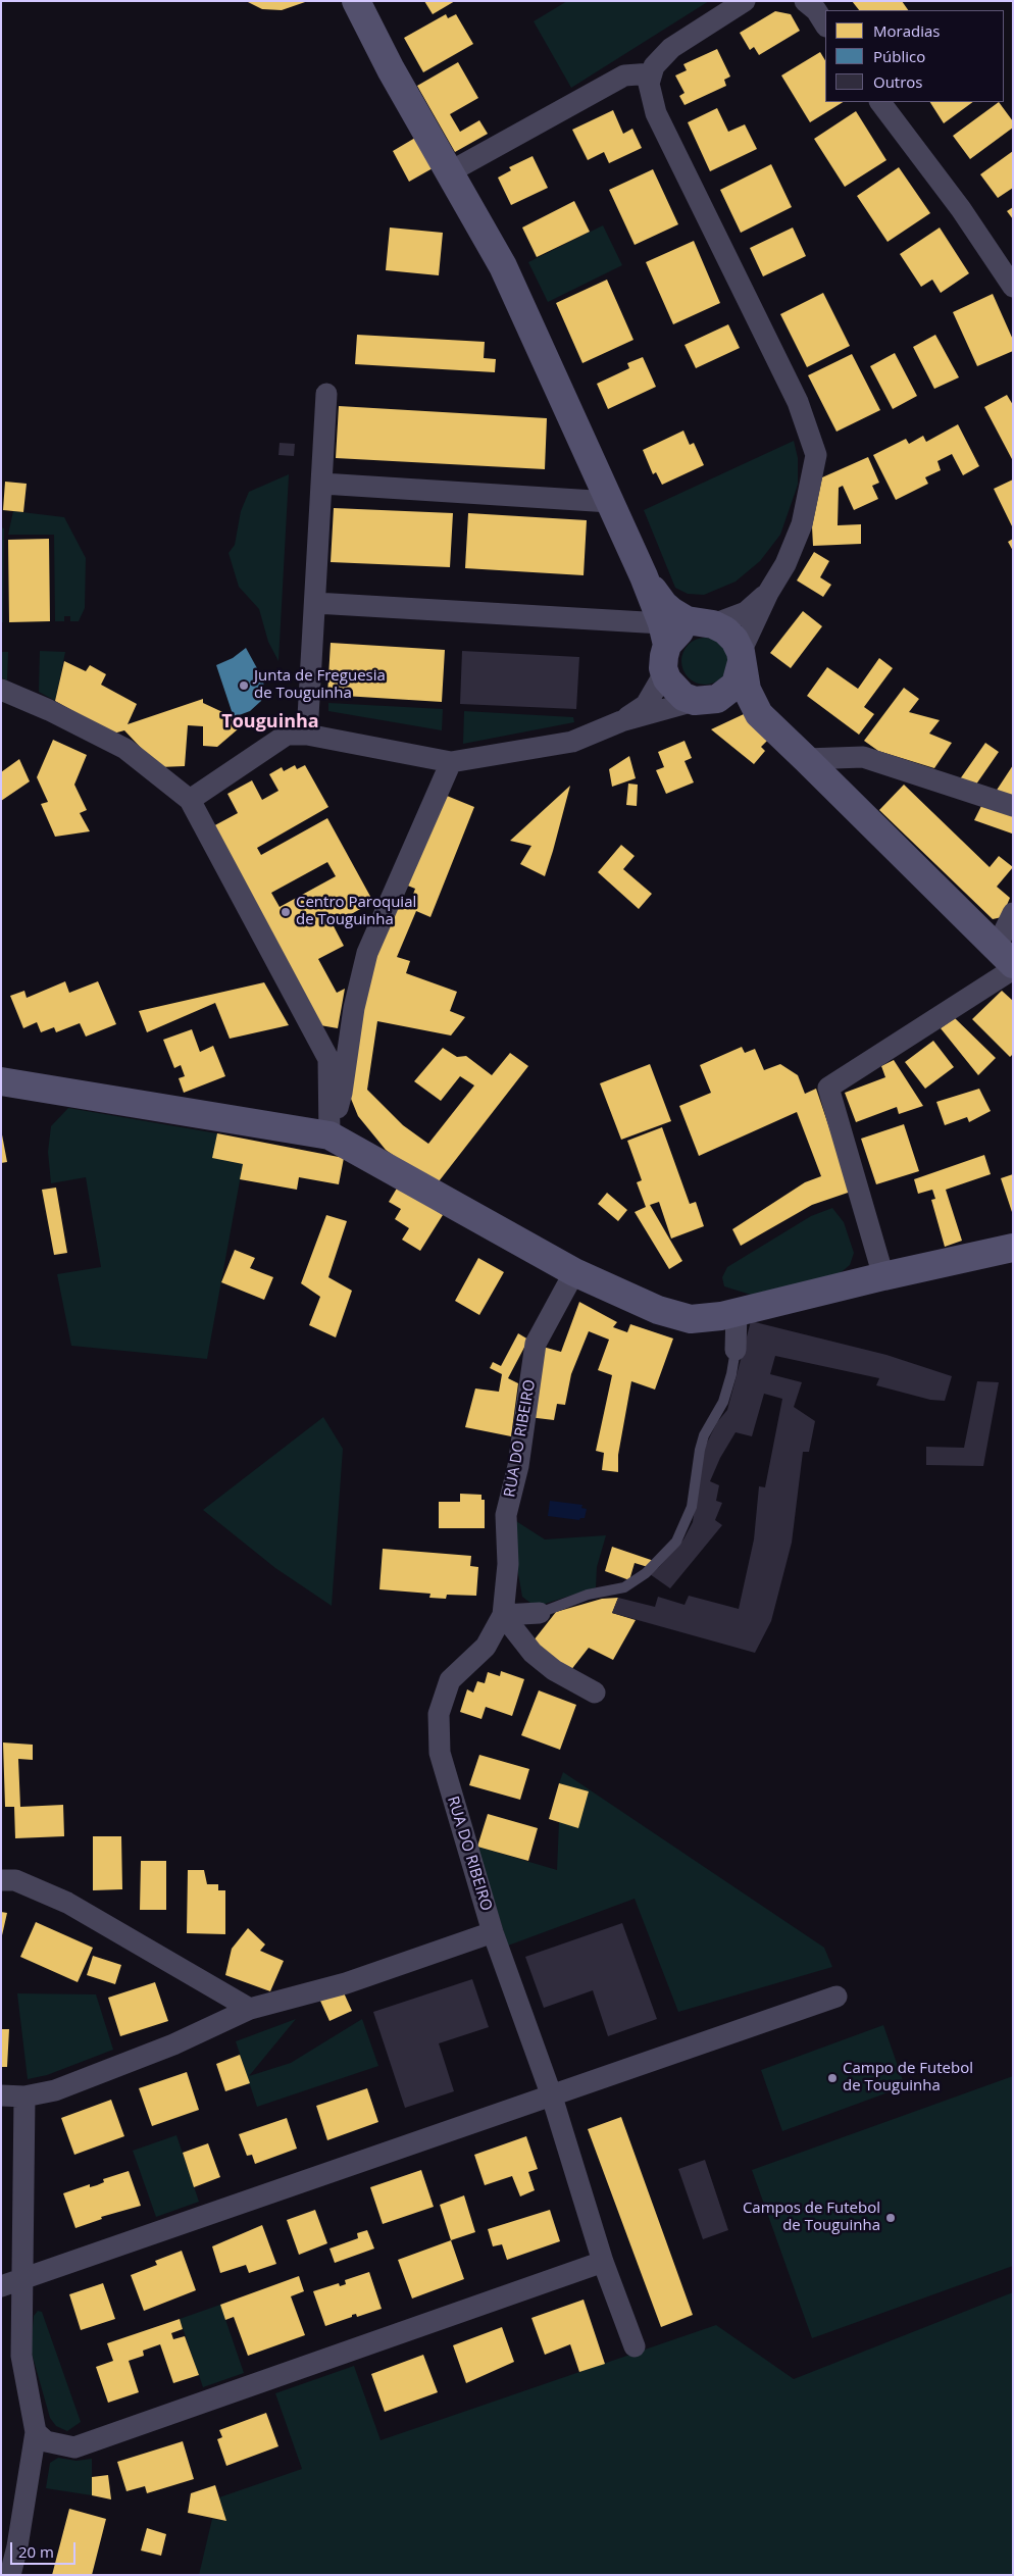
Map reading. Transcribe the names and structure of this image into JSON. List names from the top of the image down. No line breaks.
{"streets":{"street":["RUA DO RIBEIRO"]},"districts":["Touguinha"],"places":["Junta de Freguesia de Touguinha","Centro Paroquial de Touguinha","Campo de Futebol de Touguinha","Campos de Futebol de Touguinha"],"legend":["Moradias","Público","Outros"],"scale_bar":"20 m"}
